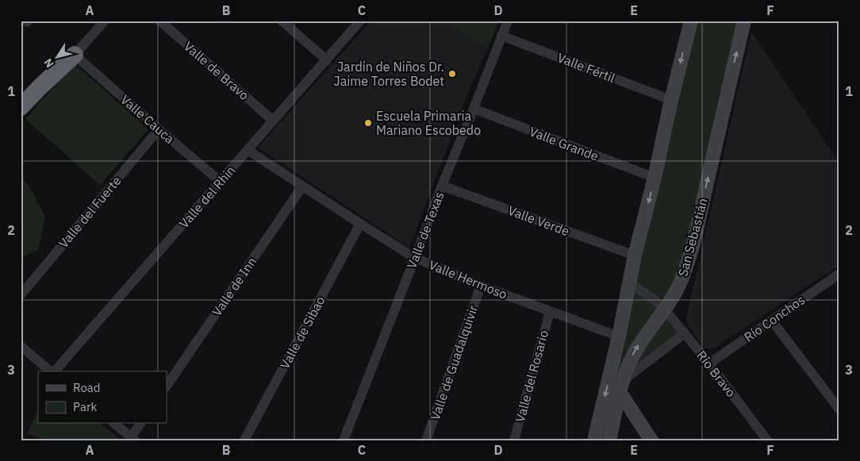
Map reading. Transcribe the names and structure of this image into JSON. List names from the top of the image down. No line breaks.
{"streets":{"main road":["San Sebastián"],"street":["Valle Fértil","Valle de Bravo","Valle Cauca","Valle Grande","Valle del Rhin","Valle del Fuerte","Valle Verde","Valle de Texas","Valle Hermoso","Valle de Inn","Río Conchos","Valle de Sibao","Valle de Guadalquivir","Río Bravo","Valle del Rosario"]},"crossings":[["Valle Fértil","Valle de Texas"],["Valle de Bravo","Valle del Rhin"],["Valle Cauca","Valle del Rhin"],["Valle Cauca","Valle del Fuerte"],["Valle Grande","Valle de Texas"],["Valle del Rhin","Valle Hermoso"],["Valle Verde","Valle de Texas"],["Valle de Texas","Valle Hermoso"],["San Sebastián","Río Bravo"],["Valle Hermoso","Valle de Inn"],["Valle Hermoso","Valle de Sibao"],["Valle Hermoso","Valle de Guadalquivir"],["Valle Hermoso","Valle del Rosario"],["Río Conchos","Río Bravo"]],"places":["Jardín de Niños Dr. Jaime Torres Bodet","Escuela Primaria Mariano Escobedo"],"legend":["Road","Park"],"north":"bottom left","grid":{"columns":["A","B","C","D","E","F"],"rows":["1","2","3"]}}
